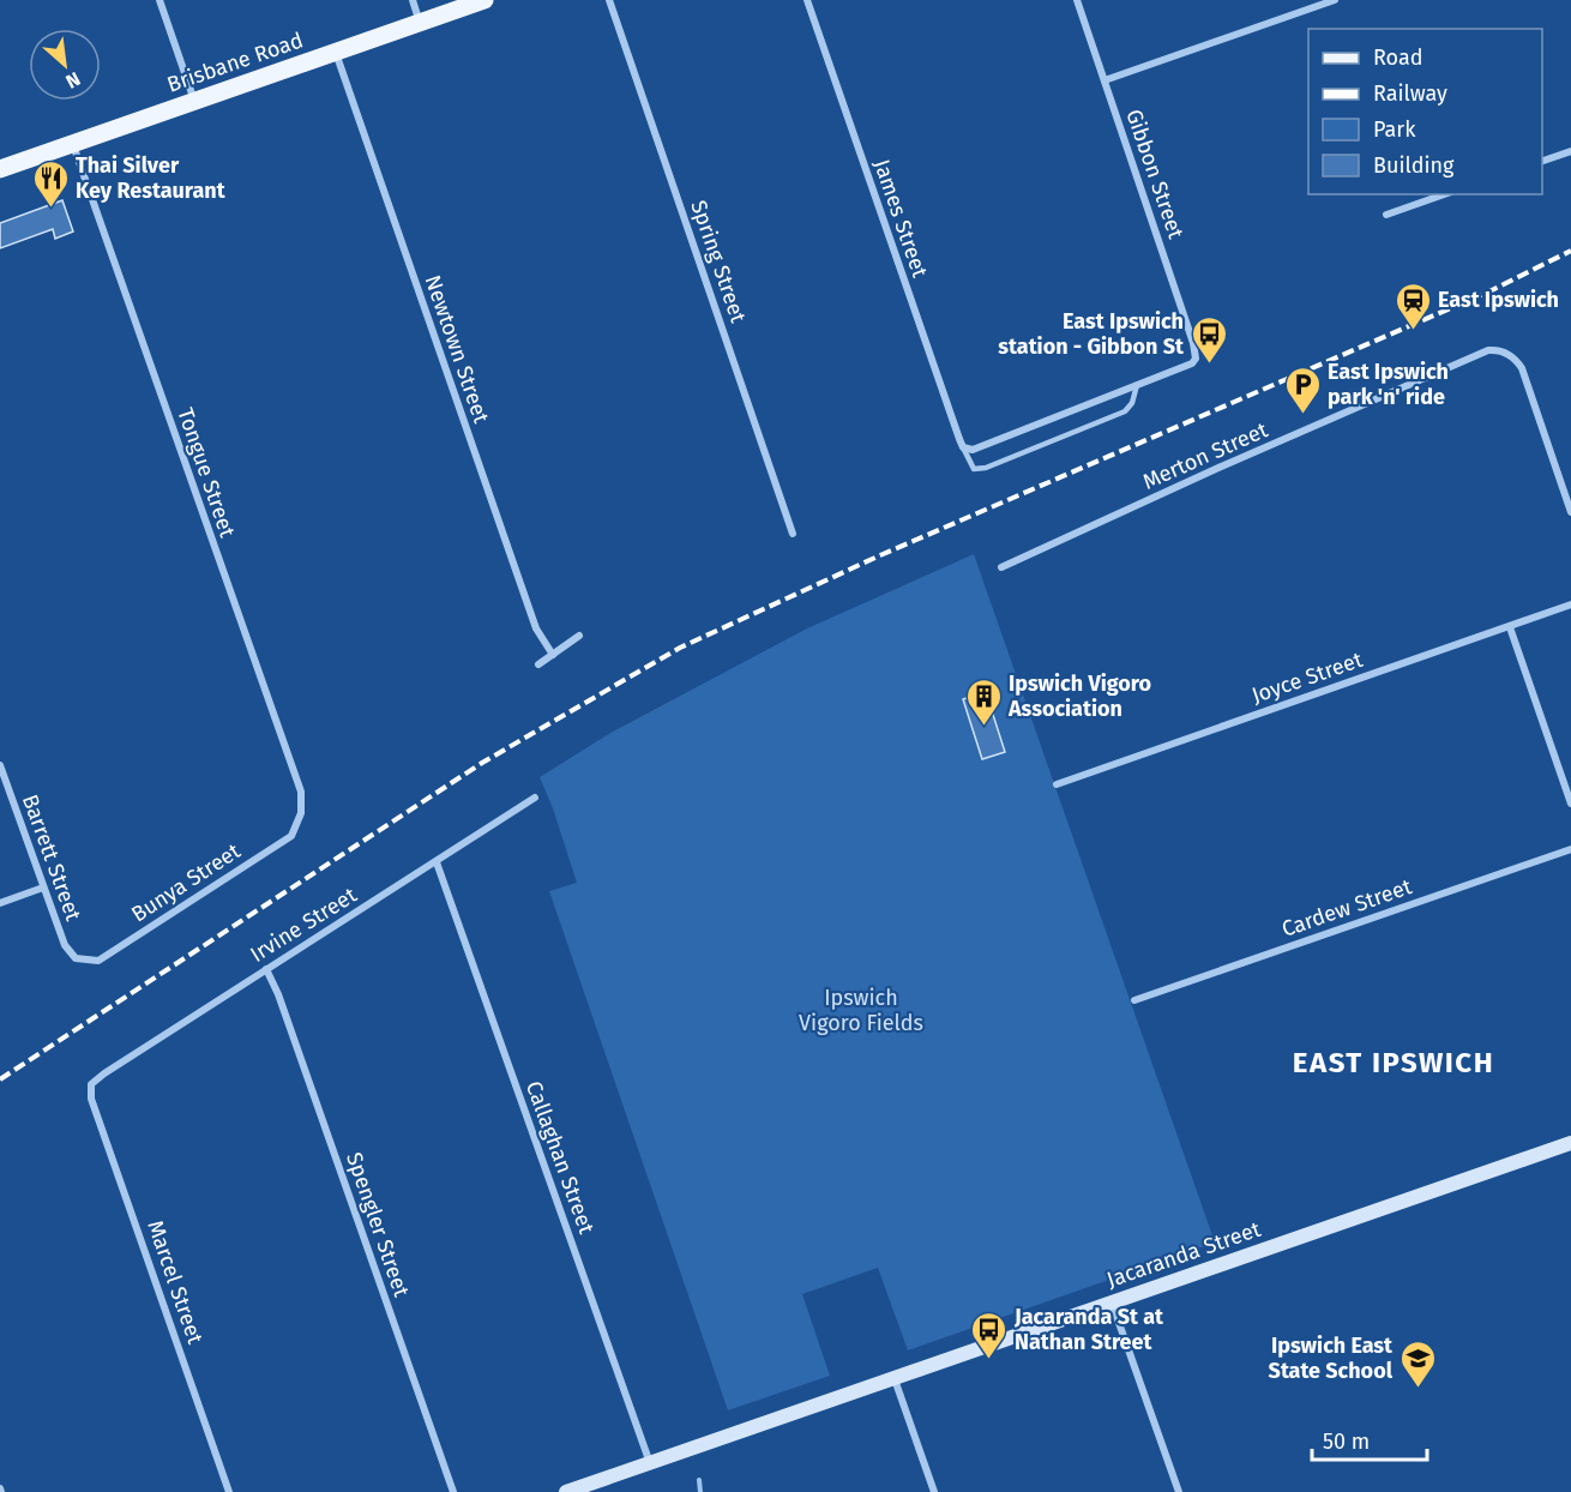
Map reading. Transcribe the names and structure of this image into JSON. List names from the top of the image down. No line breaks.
{"streets":{"main road":["Brisbane Road"],"street":["Gibbon Street","James Street","Spring Street","Newtown Street","Merton Street","Tongue Street","Joyce Street","Barrett Street","Bunya Street","Cardew Street","Irvine Street","Callaghan Street","Spengler Street","Jacaranda Street","Marcel Street"]},"crossings":[["Brisbane Road","Newtown Street"],["Brisbane Road","Tongue Street"],["Tongue Street","Bunya Street"],["Barrett Street","Bunya Street"],["Irvine Street","Callaghan Street"],["Irvine Street","Spengler Street"],["Irvine Street","Marcel Street"],["Callaghan Street","Jacaranda Street"]],"districts":["EAST IPSWICH"],"parks":["Ipswich Vigoro Fields"],"places":{"restaurant":["Thai Silver Key Restaurant"],"station":["East Ipswich"],"bus stop":["East Ipswich station - Gibbon St","Jacaranda St at Nathan Street"],"parking":["East Ipswich park 'n' ride"],"building":["Ipswich Vigoro Association"],"school or university":["Ipswich East State School"]},"legend":["Road","Railway","Park","Building"],"scale_bar":"50 m","north":"bottom right"}
